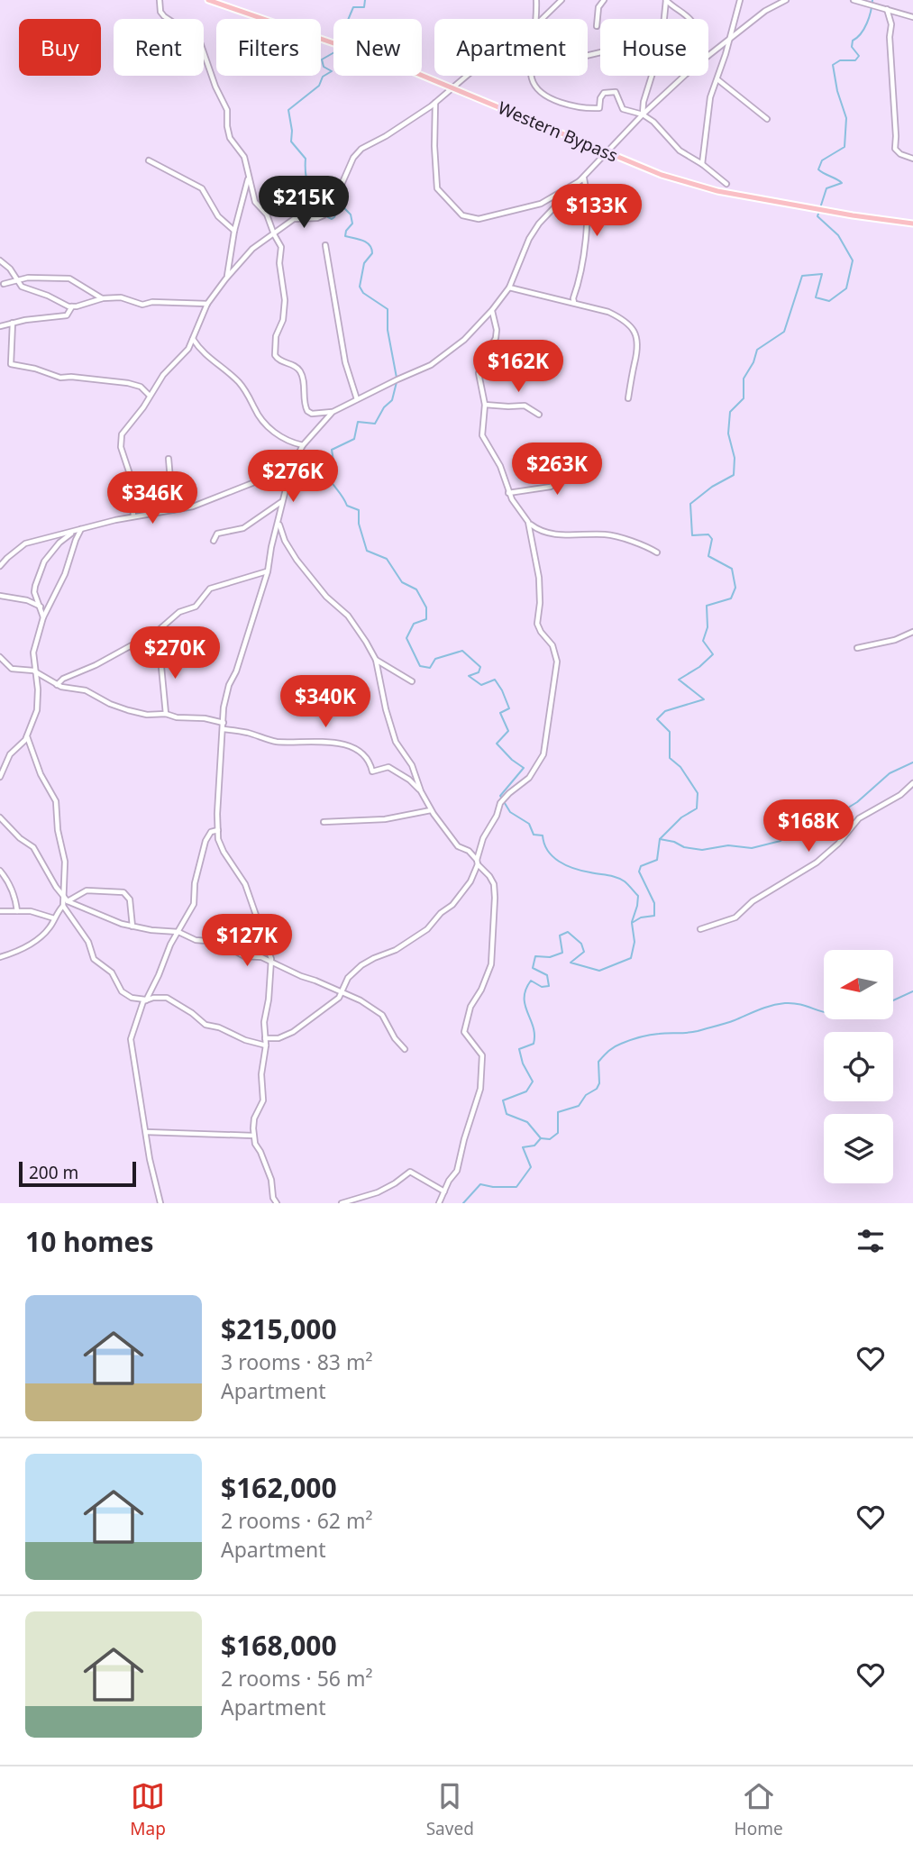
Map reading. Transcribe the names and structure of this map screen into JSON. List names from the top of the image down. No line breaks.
{"streets":{"main road":["Western Bypass"]},"scale_bar":"200 m","north":"left","page":{"chip":["Buy","Rent","Filters","New","Apartment","House"],"price":["$215K","$133K","$162K","$263K","$276K","$346K","$270K","$340K","$168K","$127K"],"scale":"200 m","heading":"10 homes","list":[{"name":"$215,000","note":"3 rooms · 83 m² · Apartment"},{"name":"$162,000","note":"2 rooms · 62 m² · Apartment"},{"name":"$168,000","note":"2 rooms · 56 m² · Apartment"}],"tabs":["Map","Saved","Home"]}}
